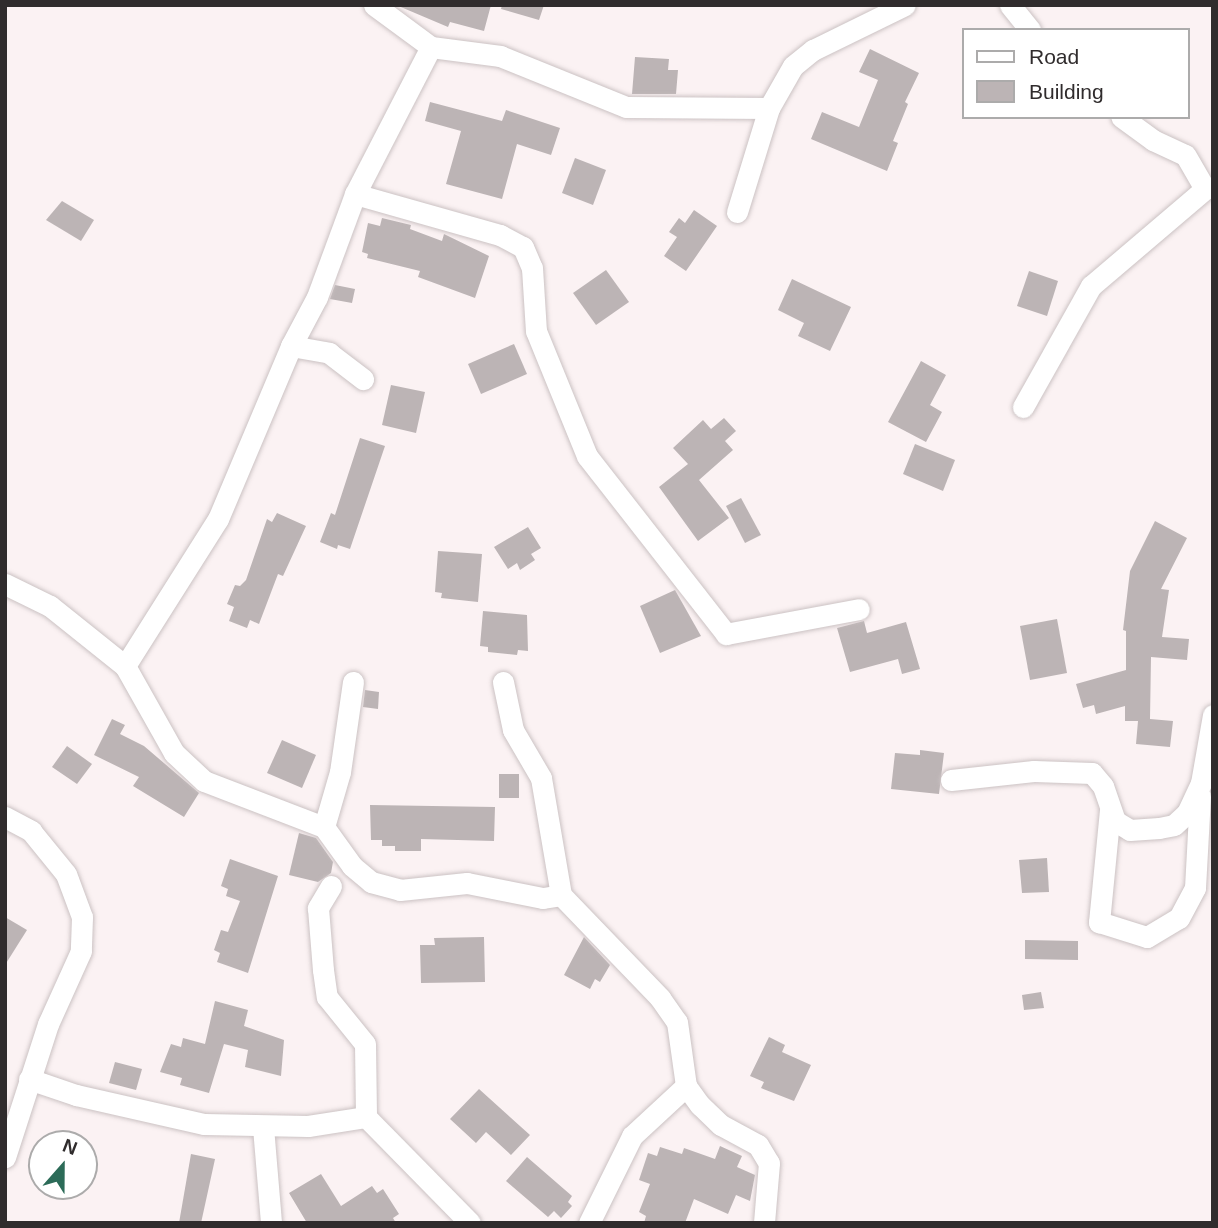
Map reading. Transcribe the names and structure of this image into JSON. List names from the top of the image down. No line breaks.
{"legend":["Road","Building"],"north":"top"}
